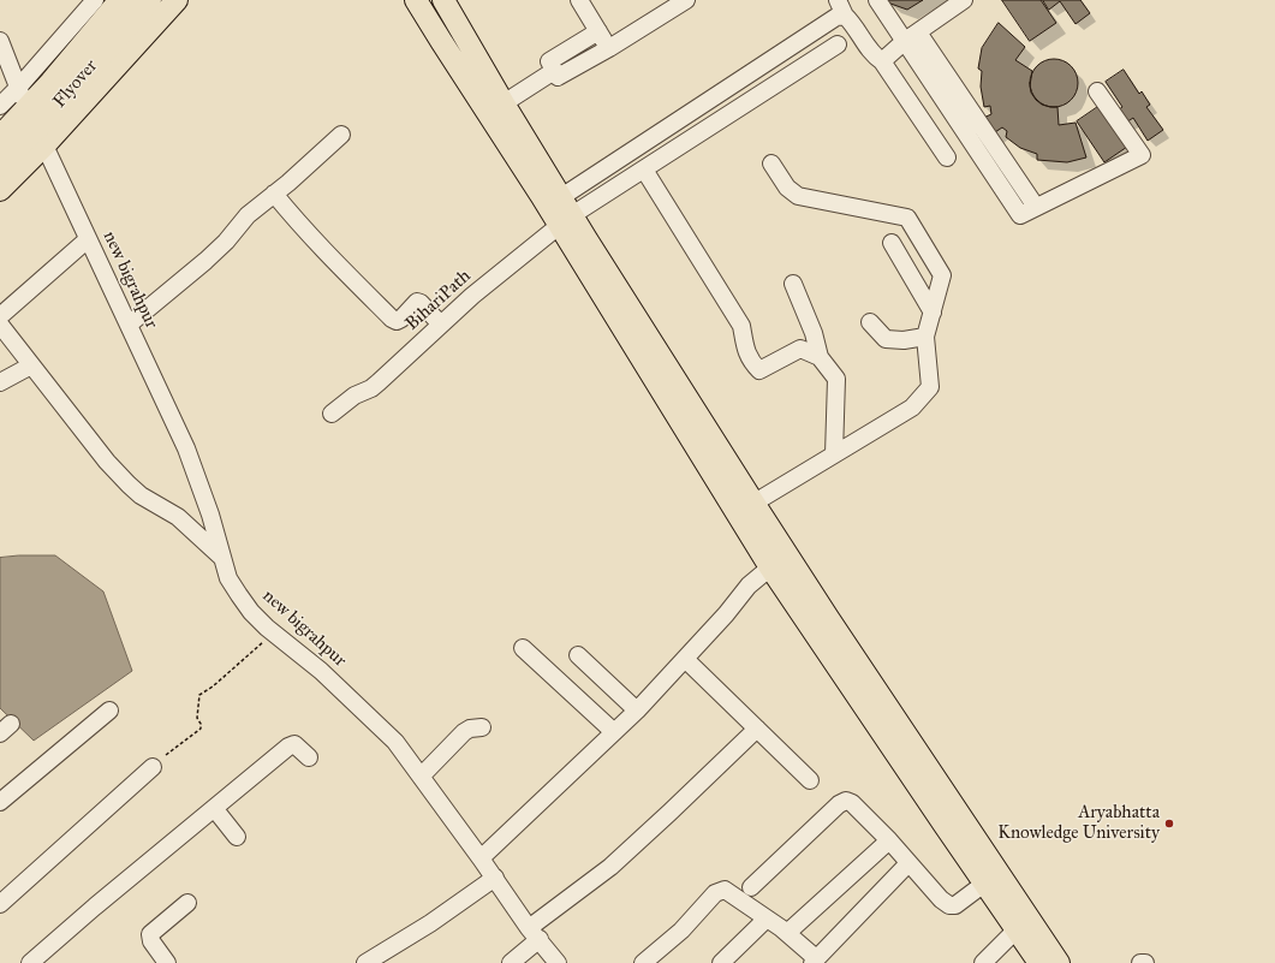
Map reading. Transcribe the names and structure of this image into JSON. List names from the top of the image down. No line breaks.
{"streets":{"highway":["Flyover"],"street":["new bigrahpur","BihariPath"]},"places":["Aryabhatta Knowledge University"]}
